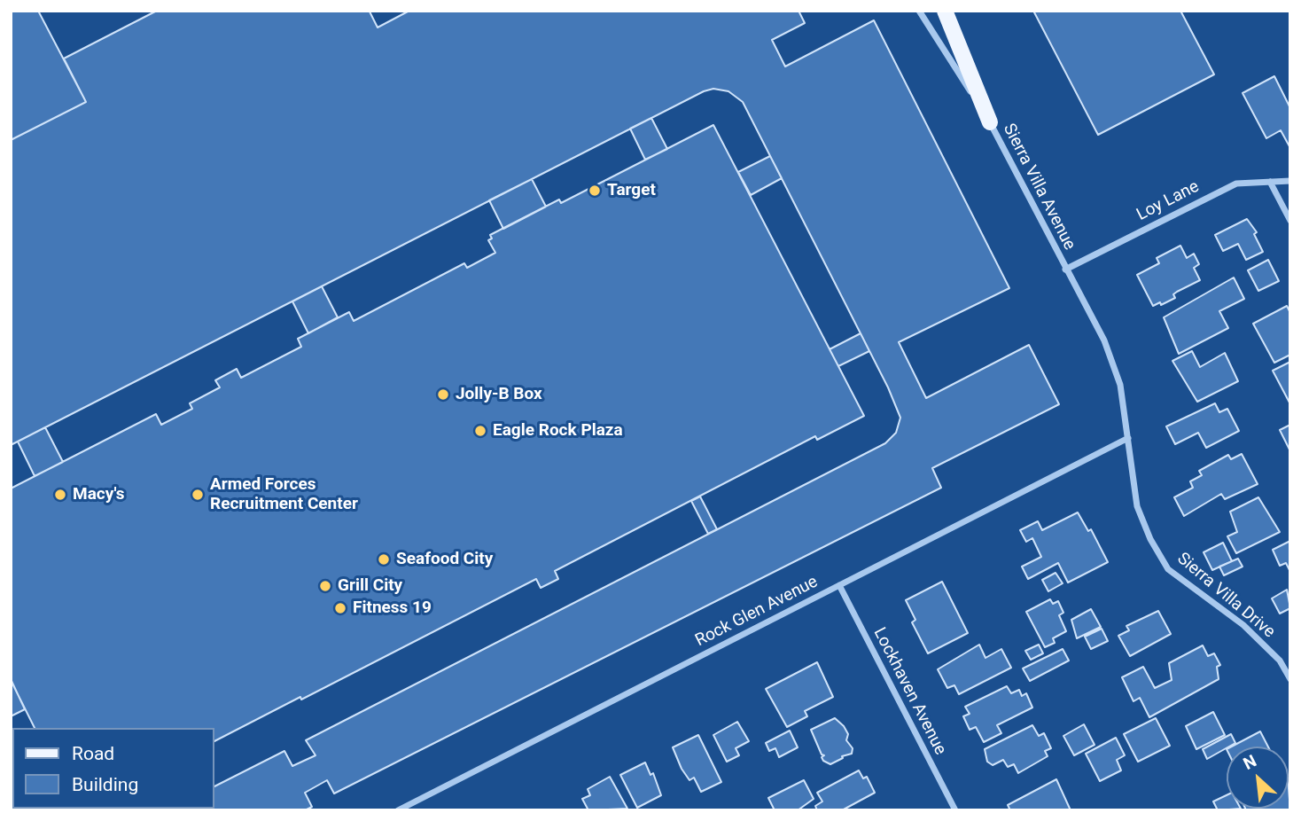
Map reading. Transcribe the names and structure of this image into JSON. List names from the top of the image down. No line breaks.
{"streets":{"street":["Sierra Villa Avenue","Loy Lane","Sierra Villa Drive","Rock Glen Avenue","Lockhaven Avenue"]},"crossings":[["Sierra Villa Avenue","Loy Lane"],["Sierra Villa Avenue","Sierra Villa Drive"],["Sierra Villa Drive","Rock Glen Avenue"],["Rock Glen Avenue","Lockhaven Avenue"]],"places":["Target","Jolly-B Box","Eagle Rock Plaza","Macy's","Armed Forces Recruitment Center","Seafood City","Grill City","Fitness 19"],"legend":["Road","Building"],"north":"top left"}
